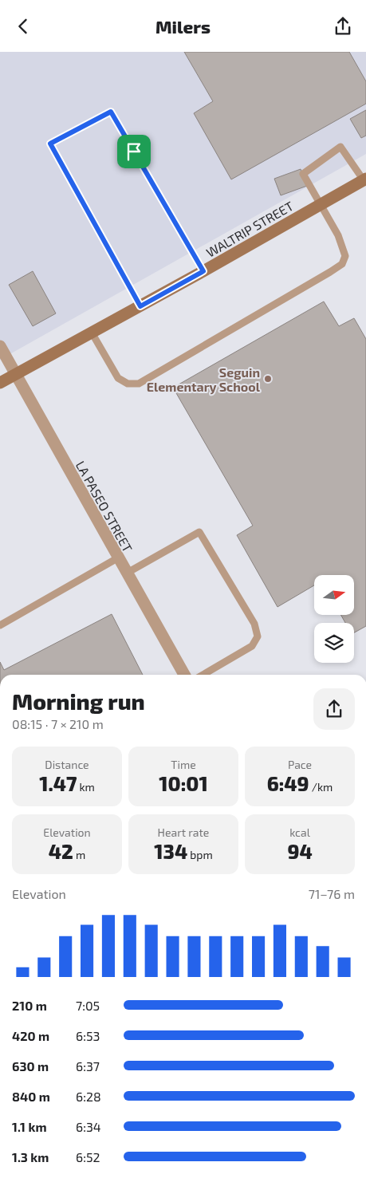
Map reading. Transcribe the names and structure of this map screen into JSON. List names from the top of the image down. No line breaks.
{"streets":{"street":["WALTRIP STREET","LA PASEO STREET"]},"crossings":[["WALTRIP STREET","LA PASEO STREET"]],"places":["Seguin Elementary School"],"north":"right","page":{"header":"Milers","heading":["Morning run","08:15 · 7 × 210 m"],"stats":[["Distance","1.47 km"],["Time","10:01"],["Pace","6:49 /km"],["Elevation","42 m"],["Heart rate","134 bpm"],["kcal","94"]],"chart":["Elevation","71–76 m"],"list":[{"name":"210 m","note":"7:05"},{"name":"420 m","note":"6:53"},{"name":"630 m","note":"6:37"},{"name":"840 m","note":"6:28"},{"name":"1.1 km","note":"6:34"},{"name":"1.3 km","note":"6:52"}]}}
